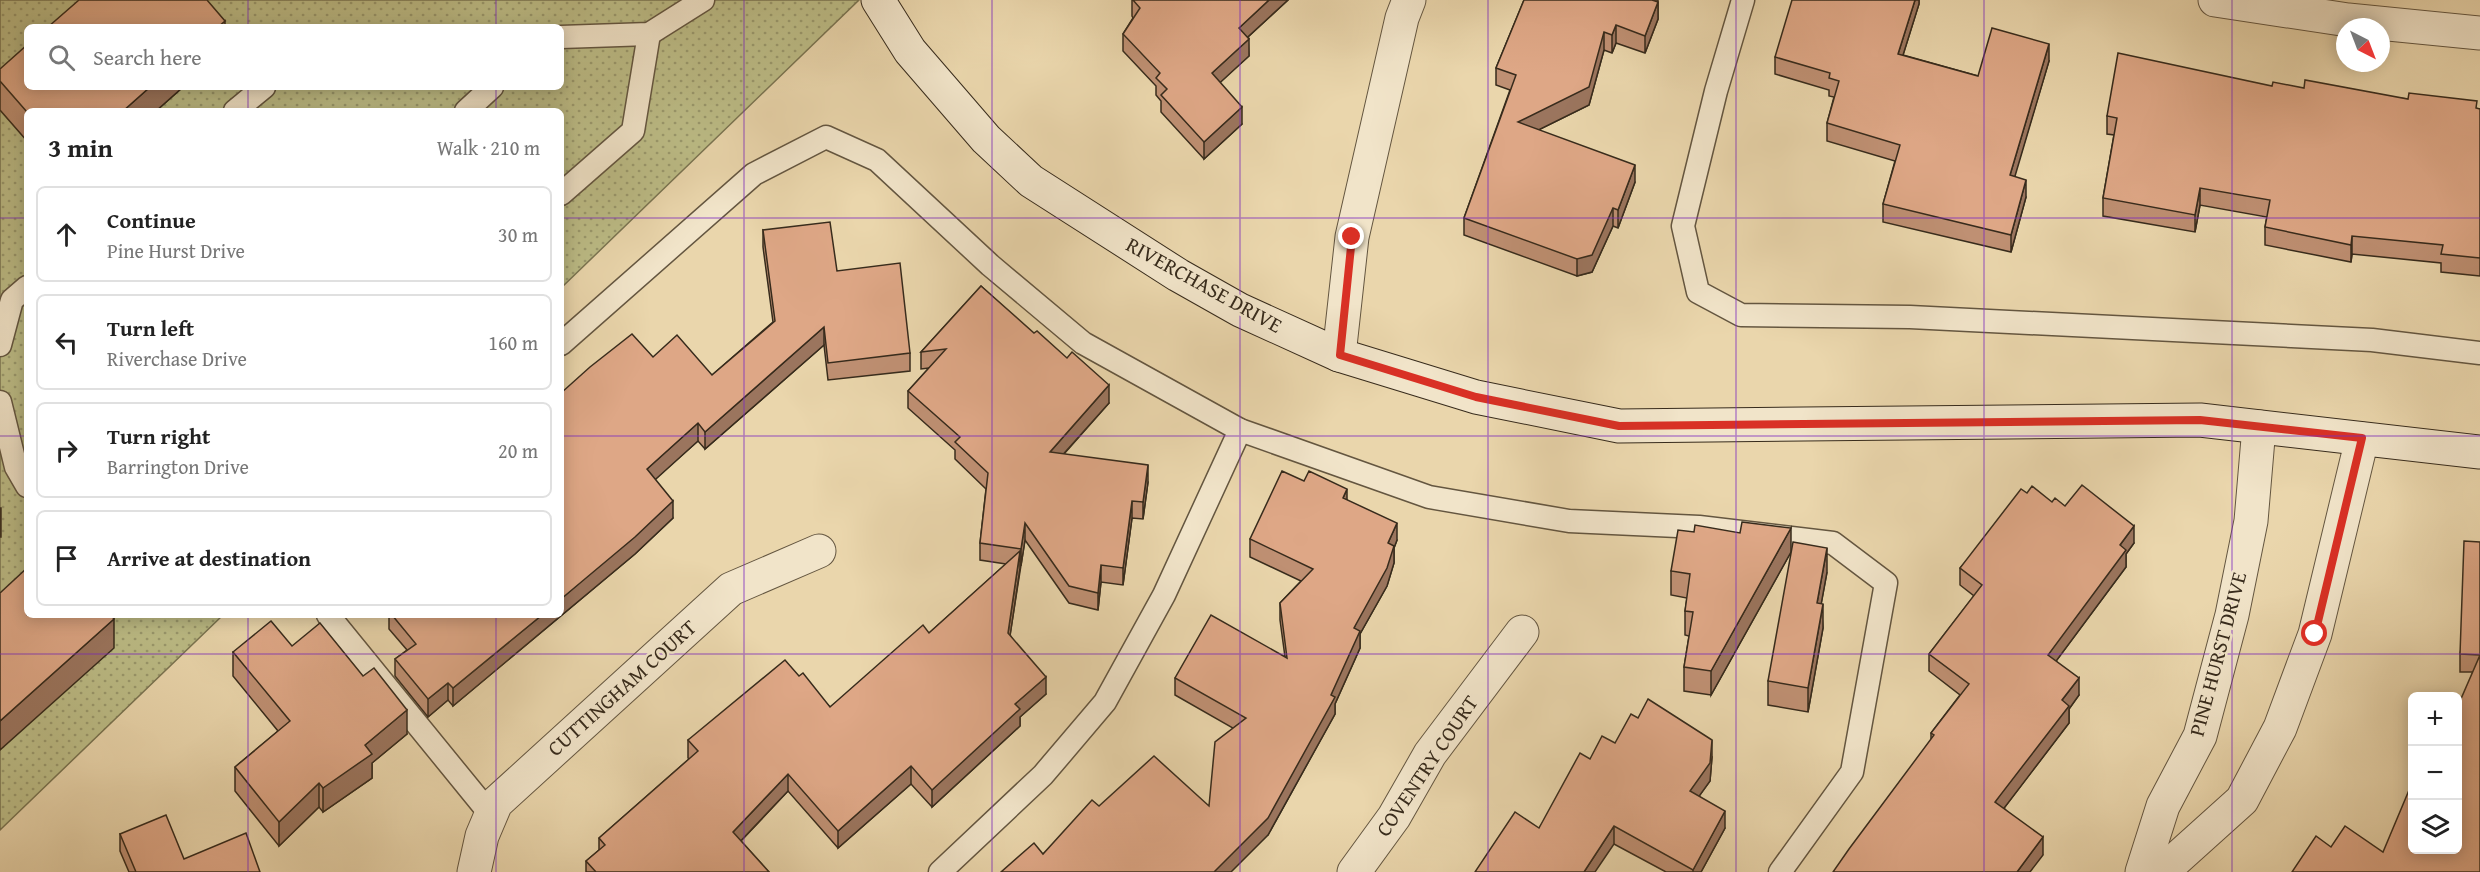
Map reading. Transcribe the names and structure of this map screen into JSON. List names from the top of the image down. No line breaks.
{"streets":{"street":["RIVERCHASE DRIVE","PINE HURST DRIVE","CUTTINGHAM COURT","COVENTRY COURT"]},"crossings":[["RIVERCHASE DRIVE","PINE HURST DRIVE"]],"north":"bottom right","page":{"search":"Search here","heading":["3 min","Walk · 210 m"],"list":[["Continue","Pine Hurst Drive","30 m"],["Turn left","Riverchase Drive","160 m"],["Turn right","Barrington Drive","20 m"],"Arrive at destination"],"map_buttons":["+","−"]}}
